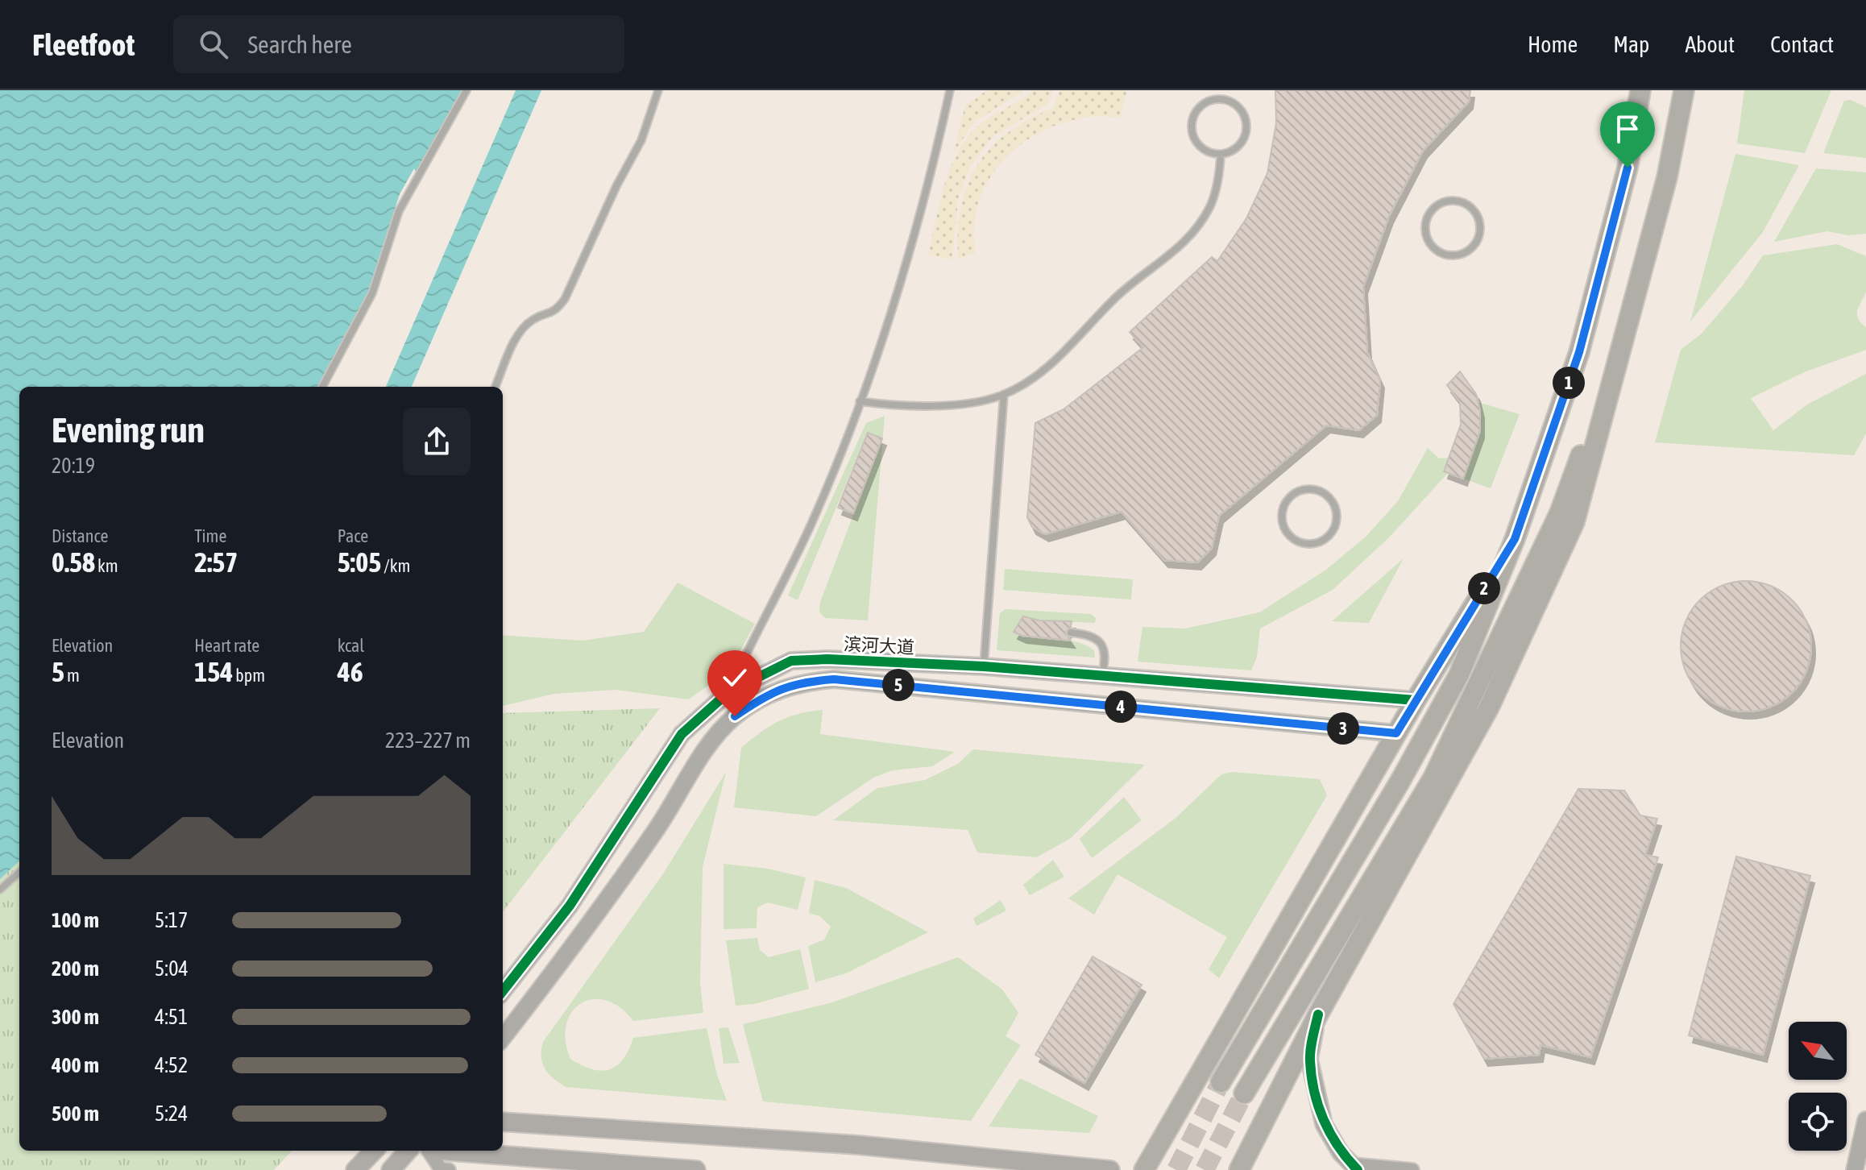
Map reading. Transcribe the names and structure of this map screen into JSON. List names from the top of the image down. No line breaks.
{"streets":{"street":["滨河大道"]},"north":"top left","page":{"header":"Fleetfoot","search":"Search here","nav":["Home","Map","About","Contact"],"pins":["1","2","5","4","3"],"heading":["Evening run","20:19"],"stats":[["Distance","0.58 km"],["Time","2:57"],["Pace","5:05 /km"],["Elevation","5 m"],["Heart rate","154 bpm"],["kcal","46"]],"chart":["Elevation","223–227 m"],"list":[{"name":"100 m","note":"5:17"},{"name":"200 m","note":"5:04"},{"name":"300 m","note":"4:51"},{"name":"400 m","note":"4:52"},{"name":"500 m","note":"5:24"}]}}
